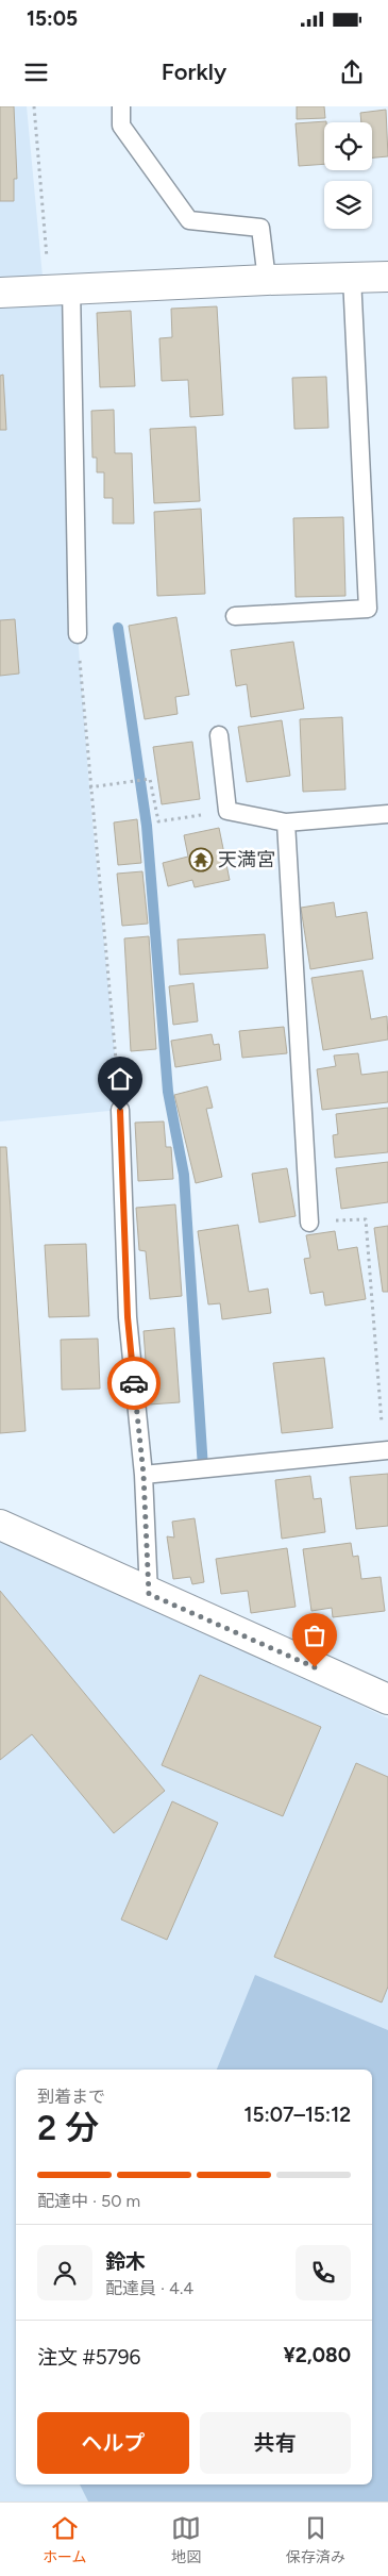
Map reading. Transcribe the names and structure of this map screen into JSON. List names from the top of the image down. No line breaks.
{"places":{"temple":["天満宮"]},"page":{"status":"15:05","header":"Forkly","heading":["2 分","到着まで","15:07–15:12"],"panel":["鈴木","配達員 · 4.4","注文 #5796","¥2,080"],"bar":"配達中 · 50 m","buttons":["ヘルプ","共有"],"tabs":["ホーム","地図","保存済み"]}}
